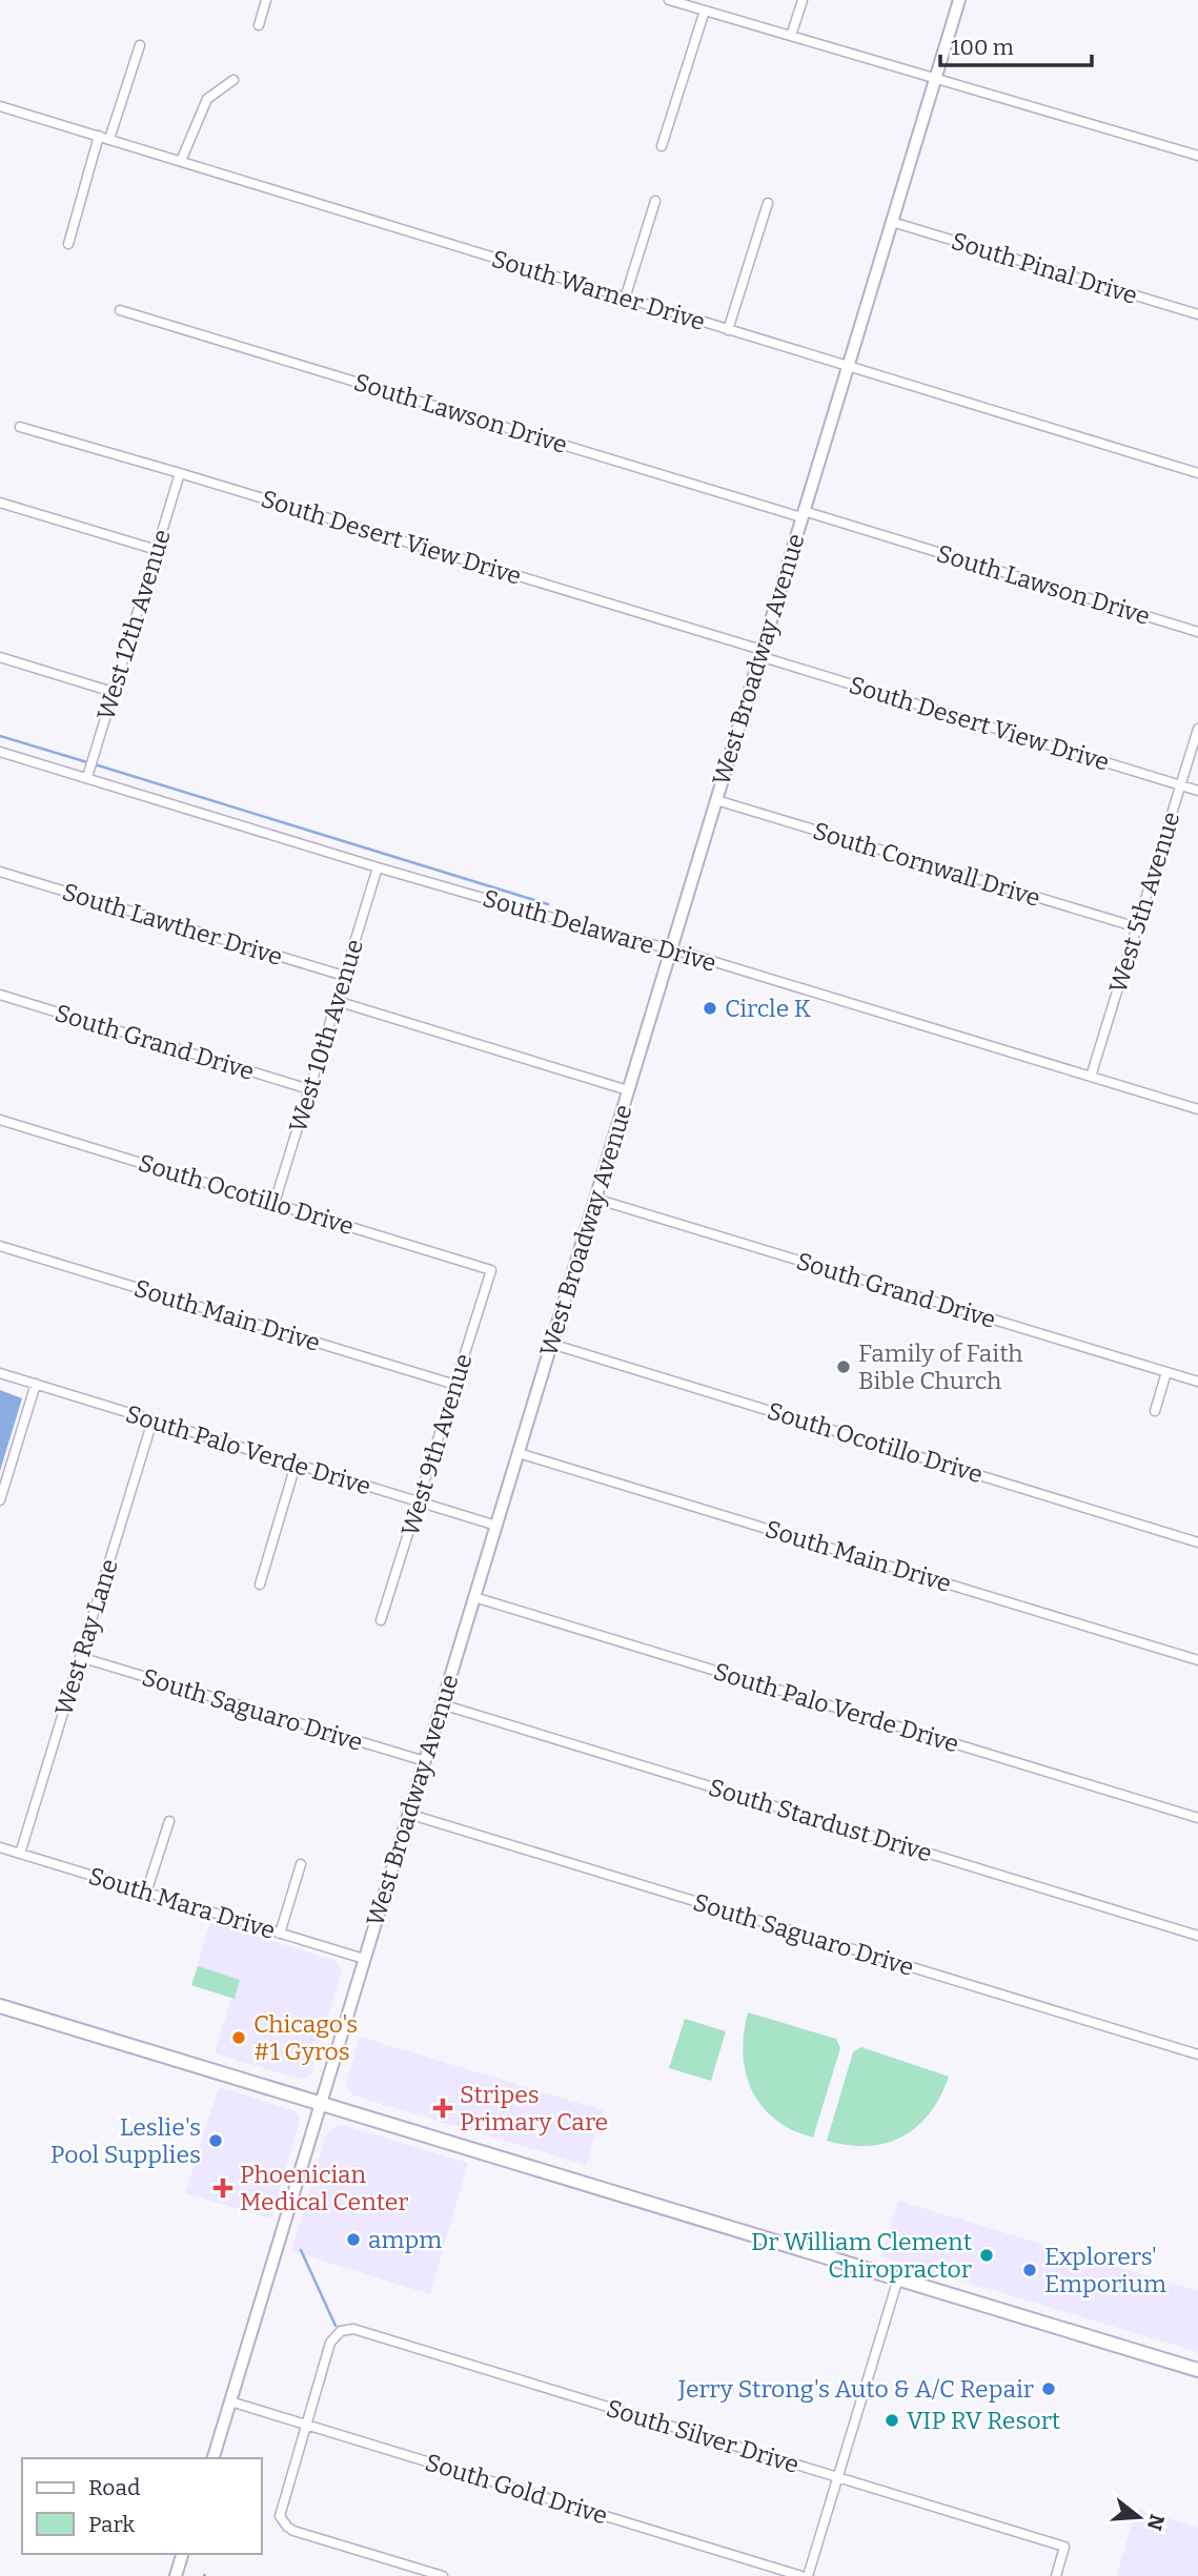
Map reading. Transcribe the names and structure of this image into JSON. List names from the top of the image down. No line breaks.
{"streets":{"main road":["West Broadway Avenue"],"street":["South Pinal Drive","South Warner Drive","South Lawson Drive","South Desert View Drive","West 12th Avenue","South Cornwall Drive","West 5th Avenue","South Lawther Drive","South Delaware Drive","West 10th Avenue","South Grand Drive","South Ocotillo Drive","South Main Drive","West 9th Avenue","South Palo Verde Drive","West Ray Lane","South Saguaro Drive","South Stardust Drive","South Mara Drive","South Silver Drive","South Gold Drive"]},"crossings":[["South Pinal Drive","West Broadway Avenue"],["South Warner Drive","West Broadway Avenue"],["South Lawson Drive","West Broadway Avenue"],["South Desert View Drive","West 12th Avenue"],["South Desert View Drive","West Broadway Avenue"],["South Desert View Drive","West 5th Avenue"],["West 12th Avenue","South Delaware Drive"],["West Broadway Avenue","South Cornwall Drive"],["West Broadway Avenue","South Delaware Drive"],["West Broadway Avenue","South Grand Drive"],["West Broadway Avenue","South Ocotillo Drive"],["West Broadway Avenue","South Main Drive"],["West Broadway Avenue","South Palo Verde Drive"],["West Broadway Avenue","South Saguaro Drive"],["West Broadway Avenue","South Stardust Drive"],["West Broadway Avenue","South Mara Drive"],["West Broadway Avenue","South Gold Drive"],["South Cornwall Drive","West 5th Avenue"],["West 5th Avenue","South Delaware Drive"],["South Lawther Drive","West 10th Avenue"],["South Delaware Drive","West 10th Avenue"],["West 10th Avenue","South Grand Drive"],["West 10th Avenue","South Ocotillo Drive"],["South Ocotillo Drive","West 9th Avenue"],["South Main Drive","West 9th Avenue"],["West 9th Avenue","South Palo Verde Drive"],["South Palo Verde Drive","West Ray Lane"],["West Ray Lane","South Saguaro Drive"],["West Ray Lane","South Mara Drive"],["South Silver Drive","South Gold Drive"]],"places":{"other":["Circle K","Family of Faith Bible Church","Chicago's #1 Gyros","Leslie's Pool Supplies","ampm","Dr William Clement Chiropractor","Explorers' Emporium","Jerry Strong's Auto & A/C Repair","VIP RV Resort"],"health":["Stripes Primary Care","Phoenician Medical Center"]},"legend":["Road","Park"],"scale_bar":"100 m","north":"right"}
